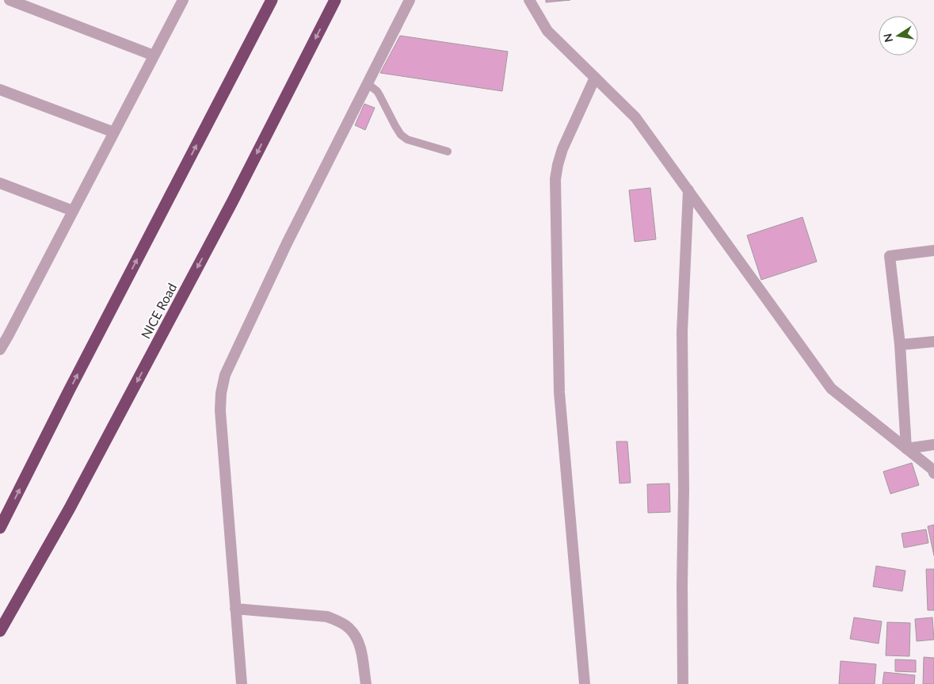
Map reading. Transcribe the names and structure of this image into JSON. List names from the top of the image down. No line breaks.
{"streets":{"highway":["NICE Road"]},"north":"left"}
